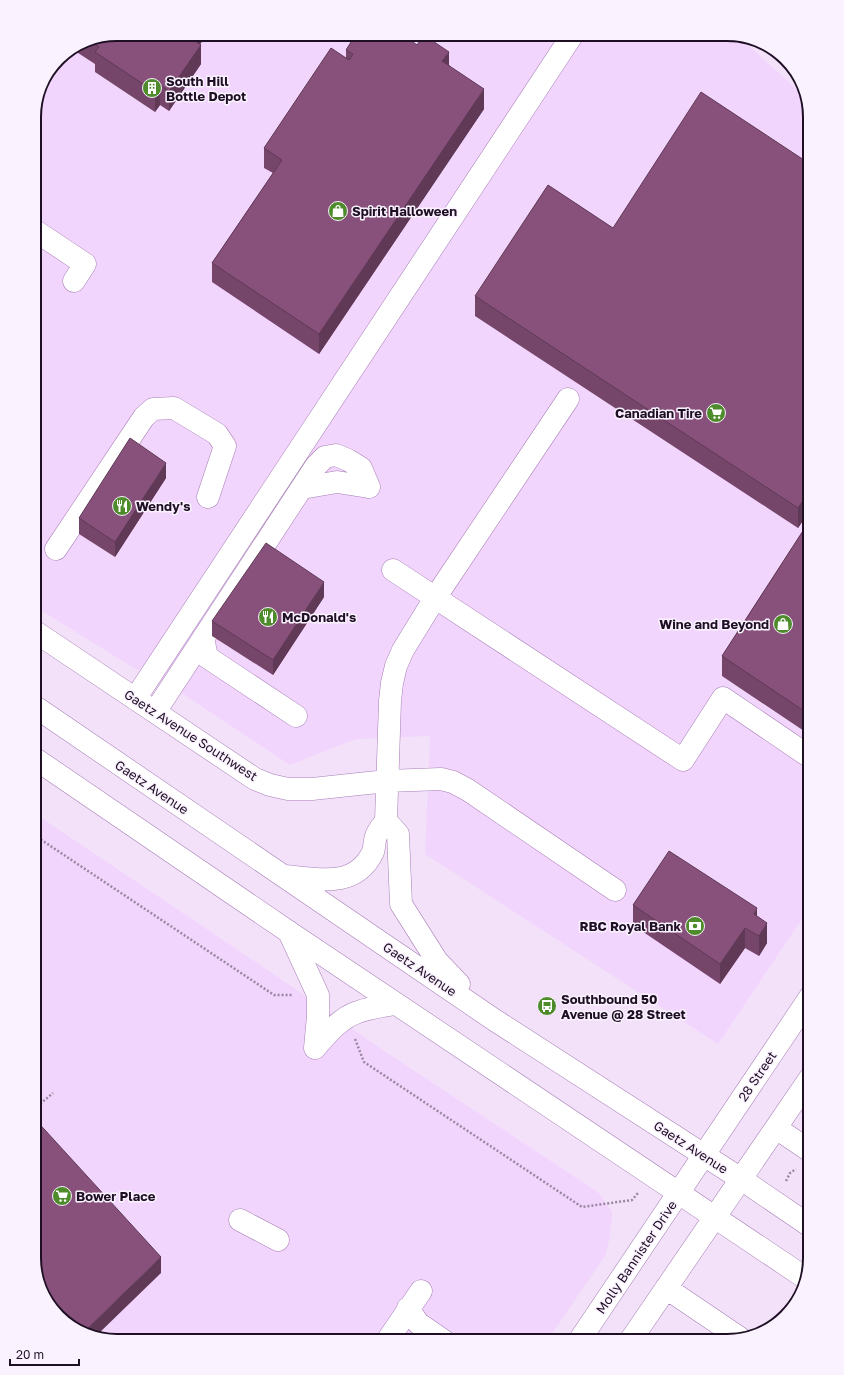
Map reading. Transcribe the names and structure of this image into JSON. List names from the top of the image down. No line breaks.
{"streets":{"main road":["Gaetz Avenue Southwest","Gaetz Avenue","28 Street","Molly Bannister Drive"]},"crossings":[["Gaetz Avenue","28 Street"],["28 Street","Molly Bannister Drive"]],"places":{"building":["South Hill Bottle Depot"],"shop":["Spirit Halloween","Wine and Beyond"],"supermarket":["Canadian Tire","Bower Place"],"restaurant":["Wendy's","McDonald's"],"bank":["RBC Royal Bank"],"bus stop":["Southbound 50 Avenue @ 28 Street"]},"scale_bar":"20 m"}
